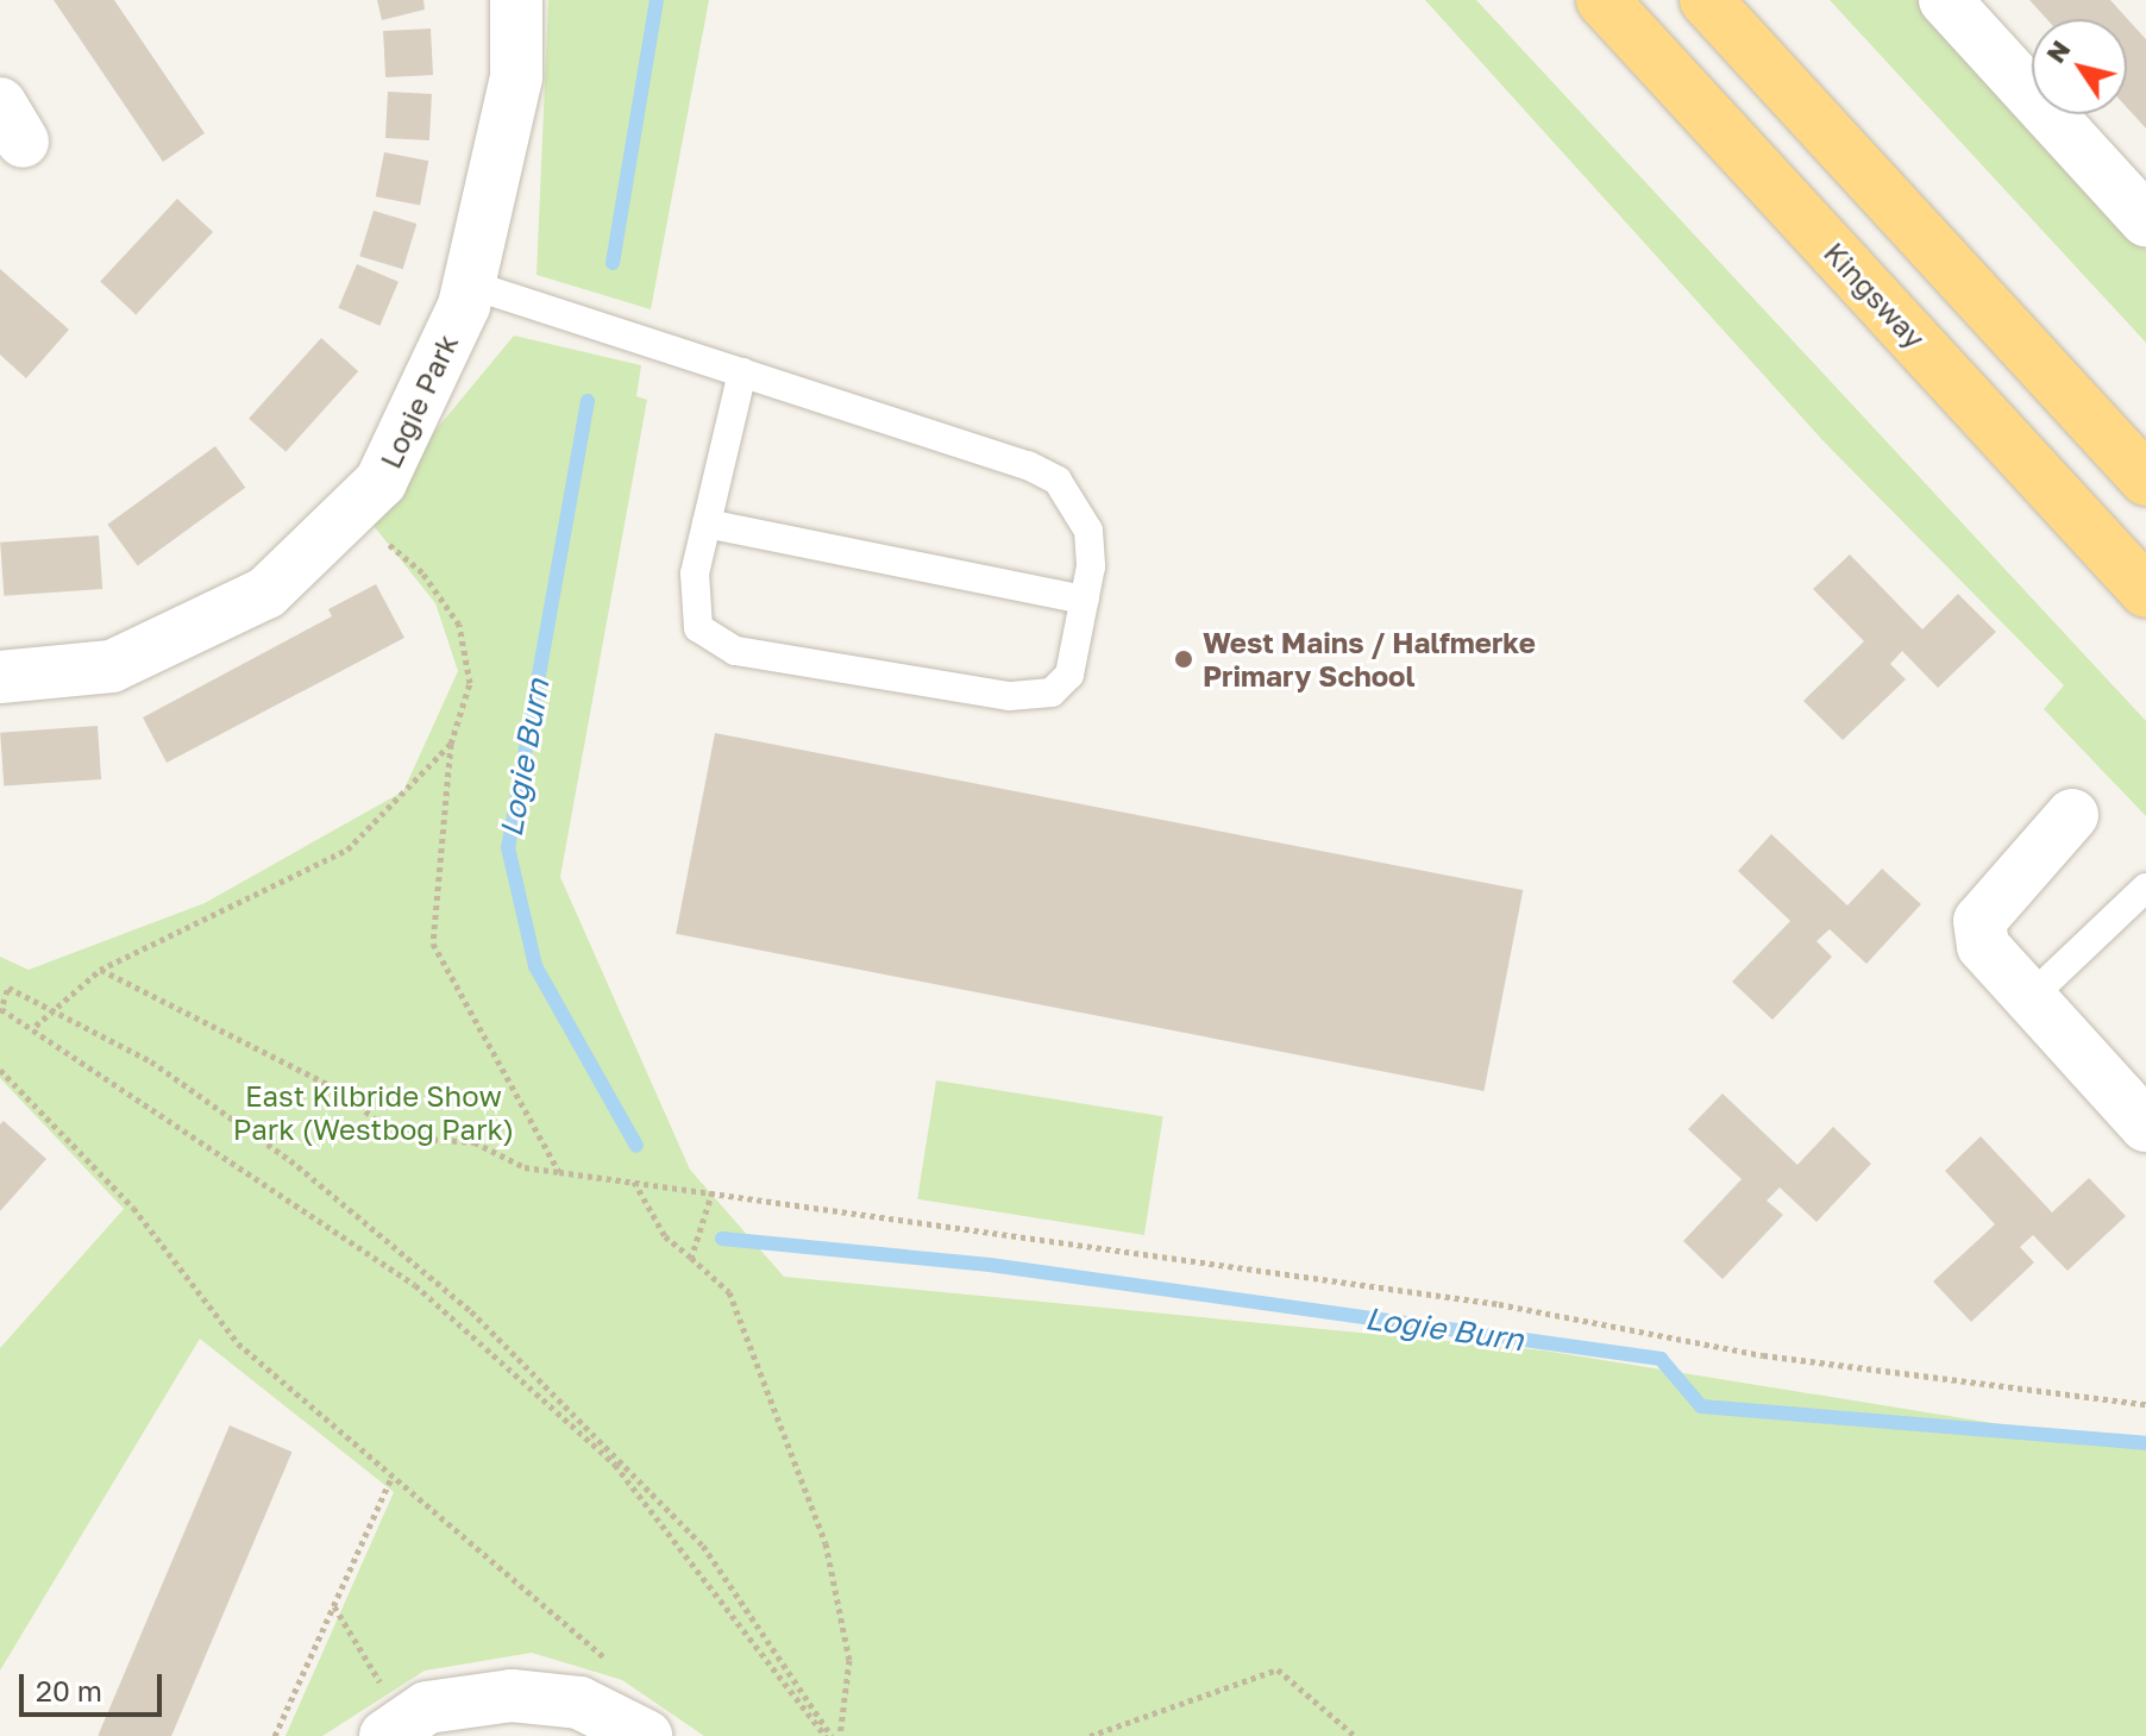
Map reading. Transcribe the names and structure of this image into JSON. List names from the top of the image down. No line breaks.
{"streets":{"highway":["Kingsway"],"street":["Logie Park"]},"water":["Logie Burn"],"parks":["East Kilbride Show Park (Westbog Park)"],"places":["West Mains / Halfmerke Primary School"],"scale_bar":"20 m","north":"top left"}
